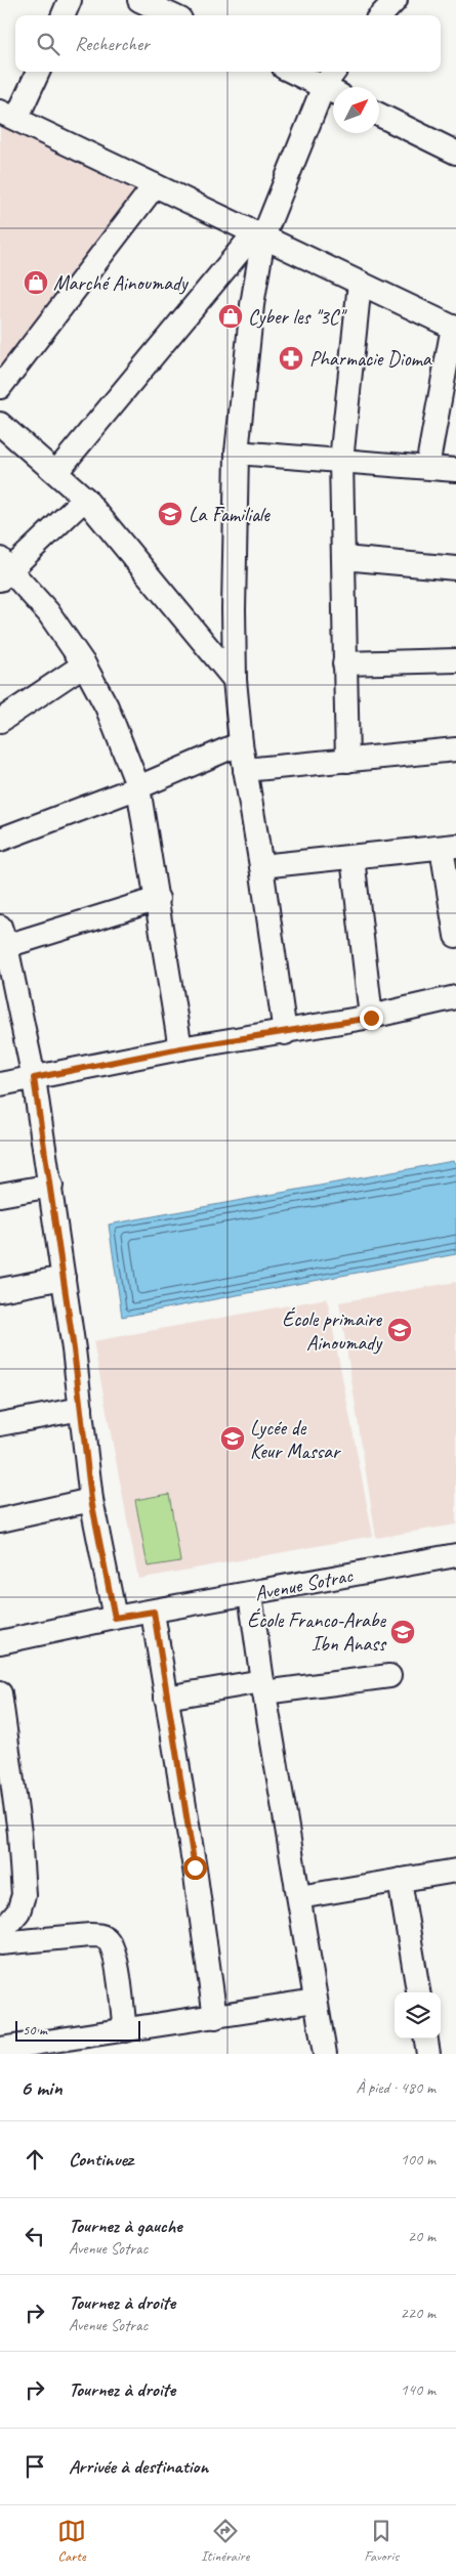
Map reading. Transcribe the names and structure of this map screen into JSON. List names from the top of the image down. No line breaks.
{"streets":{"street":["Avenue Sotrac"]},"places":{"shop":["Marché Ainoumady","Cyber les \"3C\""],"pharmacy":["Pharmacie Dioma"],"school or university":["La Familiale","École primaire Ainoumady","Lycée de Keur Massar","École Franco-Arabe Ibn Anass"]},"scale_bar":"50 m","north":"top right","page":{"search":"Rechercher","scale":"50 m","heading":["6 min","À pied · 480 m"],"list":[["Continuez","100 m"],["Tournez à gauche","Avenue Sotrac","20 m"],["Tournez à droite","Avenue Sotrac","220 m"],["Tournez à droite","140 m"],"Arrivée à destination"],"nav":["Carte","Itinéraire","Favoris"]}}
